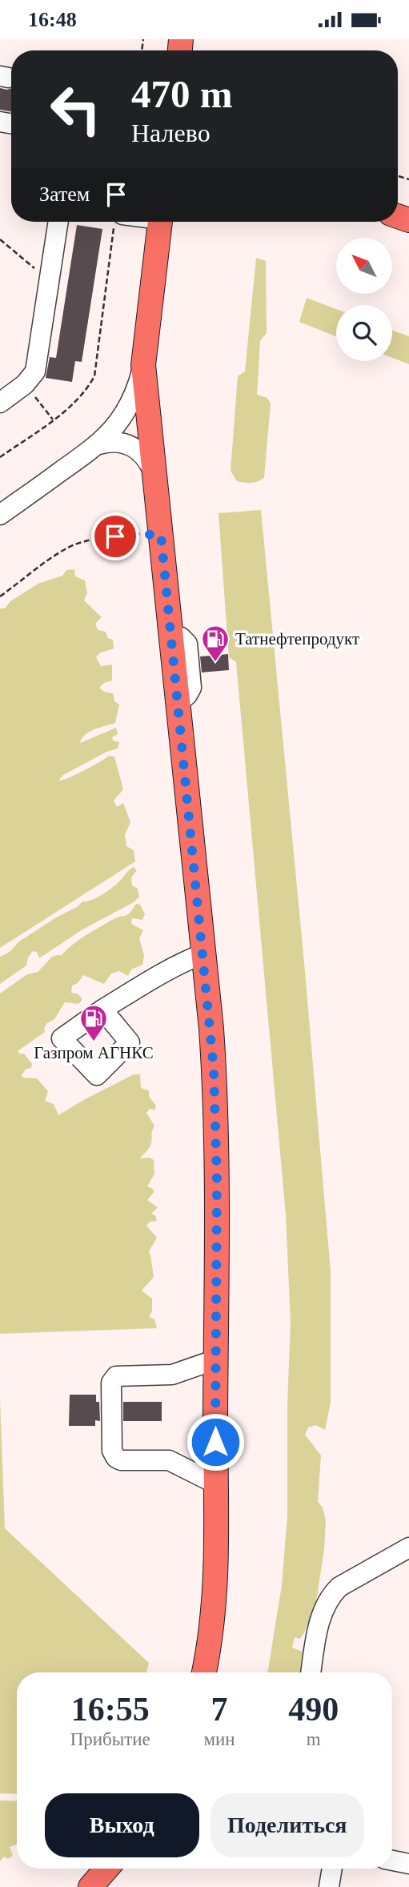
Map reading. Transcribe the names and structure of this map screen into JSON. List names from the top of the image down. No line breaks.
{"places":{"fuel station":["Татнефтепродукт","Газпром АГНКС"]},"north":"top left","page":{"status":"16:48","turn":["470 m","Налево"],"then":"Затем","eta":["16:55","Прибытие","7","мин","490","m"],"buttons":["Выход","Поделиться"]}}
